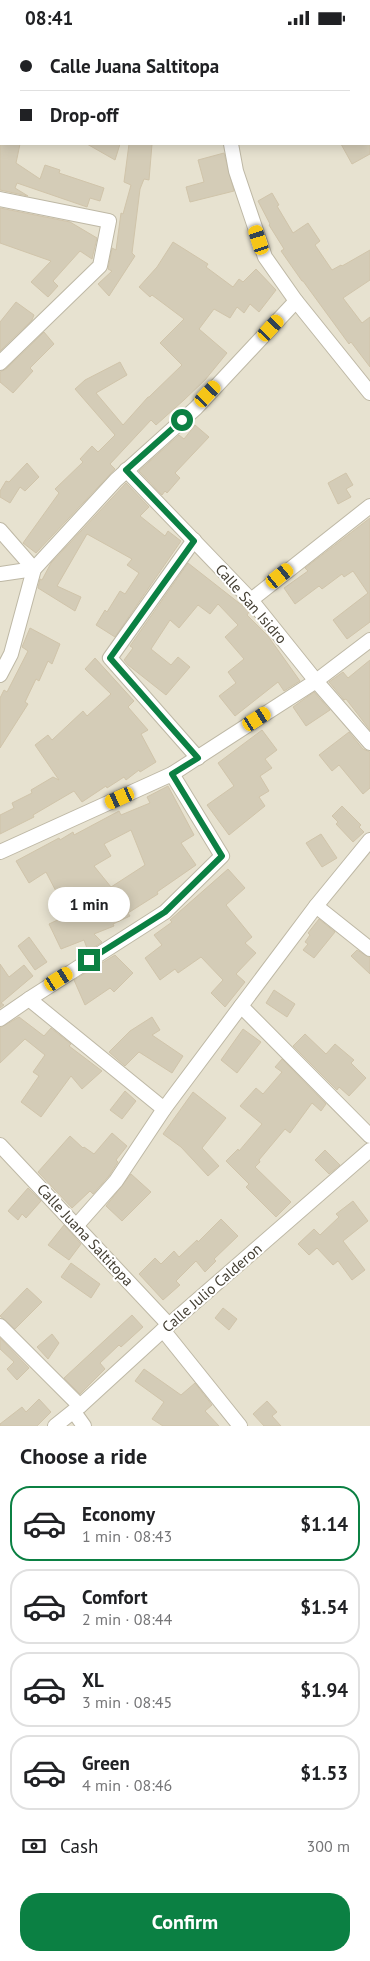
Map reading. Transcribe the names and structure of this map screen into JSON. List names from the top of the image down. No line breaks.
{"streets":{"street":["Calle San Isidro","Calle Juana Saltitopa","Calle Julio Calderon"]},"crossings":[["Calle Juana Saltitopa","Calle Julio Calderon"]],"page":{"status":"08:41","banner":["Calle Juana Saltitopa","Drop-off"],"bubble":"1 min","heading":"Choose a ride","list":[{"name":"Economy","note":"1 min · 08:43","value":"$1.14"},{"name":"Comfort","note":"2 min · 08:44","value":"$1.54"},{"name":"XL","note":"3 min · 08:45","value":"$1.94"},{"name":"Green","note":"4 min · 08:46","value":"$1.53"}],"pay":["Cash","300 m"],"buttons":"Confirm"}}
